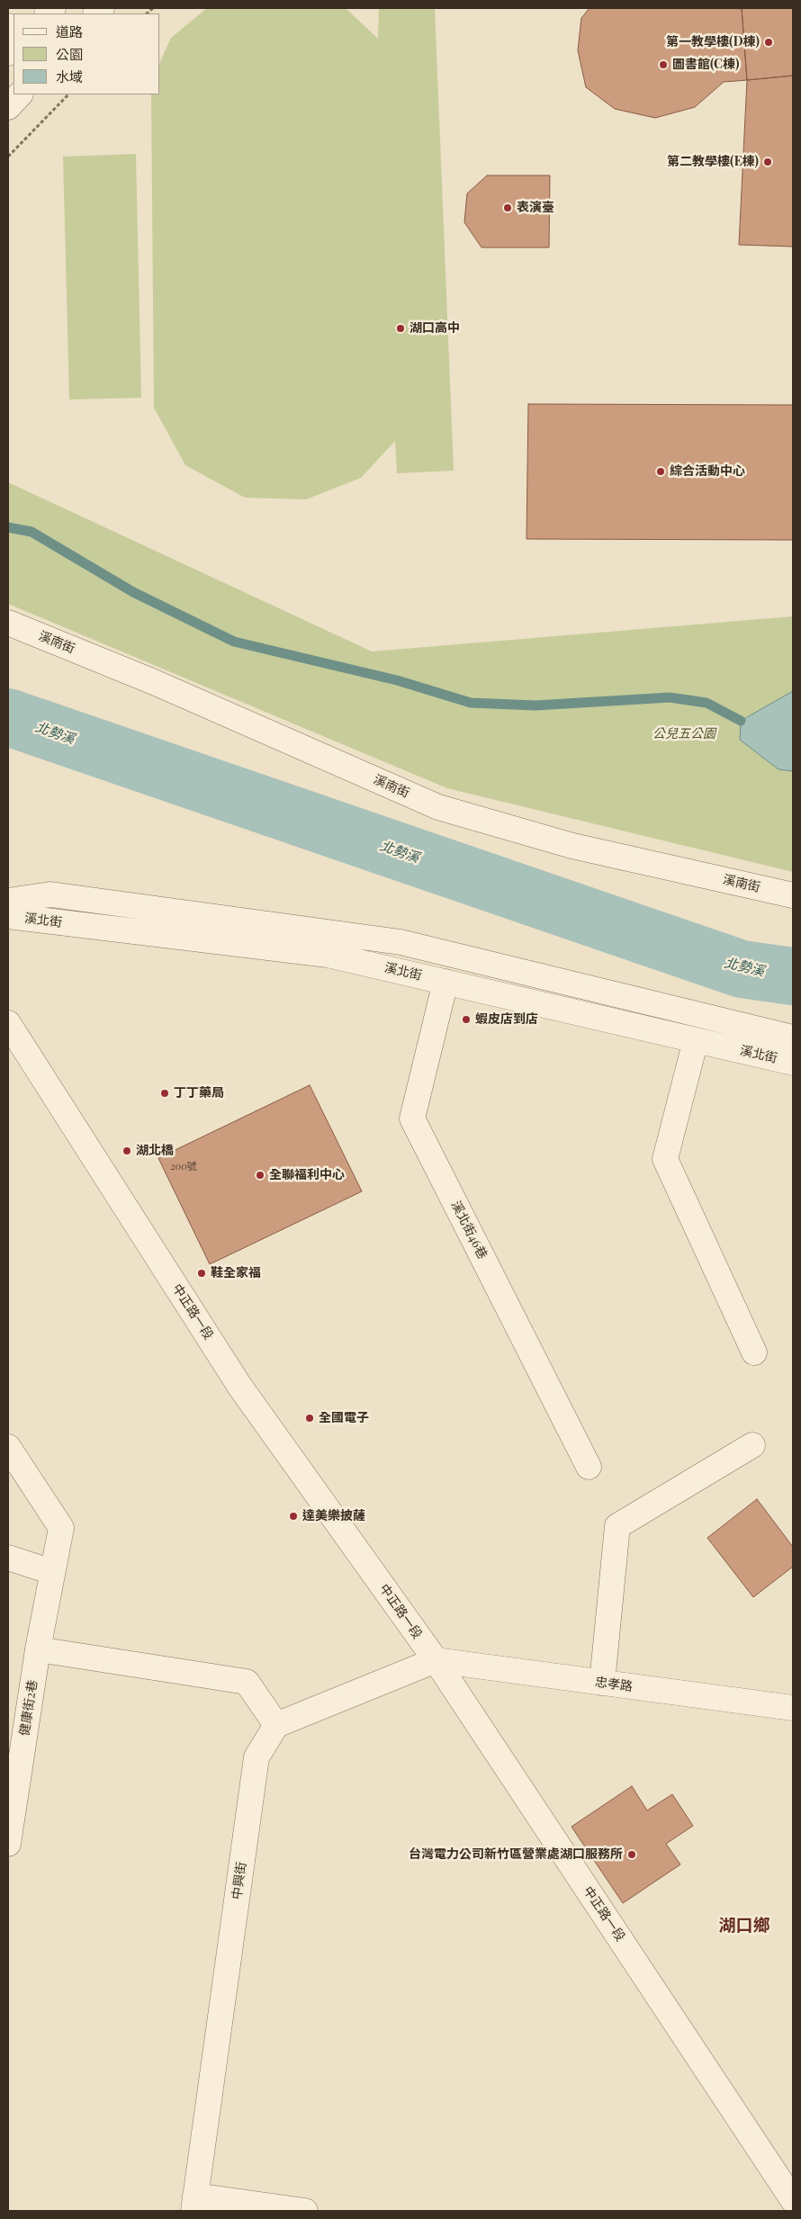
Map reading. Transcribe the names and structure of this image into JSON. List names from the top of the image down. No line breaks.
{"streets":{"street":["溪南街","溪北街","溪北街46巷","中正路一段","忠孝路","健康街2巷","中興街"]},"crossings":[["溪北街","溪北街46巷"],["中正路一段","忠孝路"]],"districts":["湖口鄉"],"water":["北勢溪"],"parks":["公兒五公園"],"places":["第一教學樓(D棟)","圖書館(C棟)","第二教學樓(E棟)","表演臺","湖口高中","綜合活動中心","蝦皮店到店","丁丁藥局","湖北橋","全聯福利中心","鞋全家福","全國電子","達美樂披薩","台灣電力公司新竹區營業處湖口服務所"],"house_numbers":["200號"],"legend":["道路","公園","水域"]}
